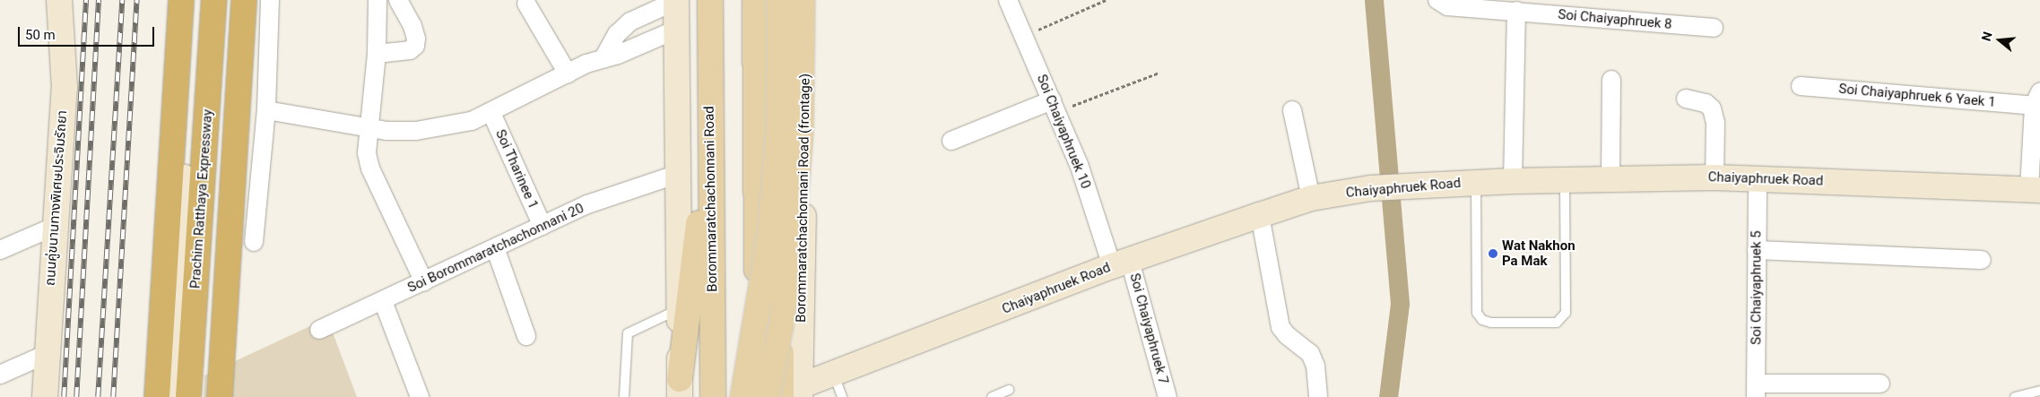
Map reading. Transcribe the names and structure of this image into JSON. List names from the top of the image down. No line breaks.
{"streets":{"highway":["Prachim Ratthaya Expressway"],"main road":["Chaiyaphruek Road","ถนนคู่ขนานทางพิเศษประจิมรัถยา","Borommaratchachonnani Road (frontage)","Borommaratchachonnani Road"],"street":["Soi Chaiyaphruek 8","Soi Chaiyaphruek 6 Yaek 1","Soi Chaiyaphruek 10","Soi Tharinee 1","Soi Borommaratchachonnani 20","Soi Chaiyaphruek 5","Soi Chaiyaphruek 7"]},"crossings":[["Soi Chaiyaphruek 10","Chaiyaphruek Road"],["Soi Chaiyaphruek 10","Soi Chaiyaphruek 7"],["Soi Tharinee 1","Soi Borommaratchachonnani 20"],["Chaiyaphruek Road","Borommaratchachonnani Road (frontage)"],["Chaiyaphruek Road","Soi Chaiyaphruek 5"],["Chaiyaphruek Road","Soi Chaiyaphruek 7"]],"places":["Wat Nakhon Pa Mak"],"scale_bar":"50 m","north":"left"}
